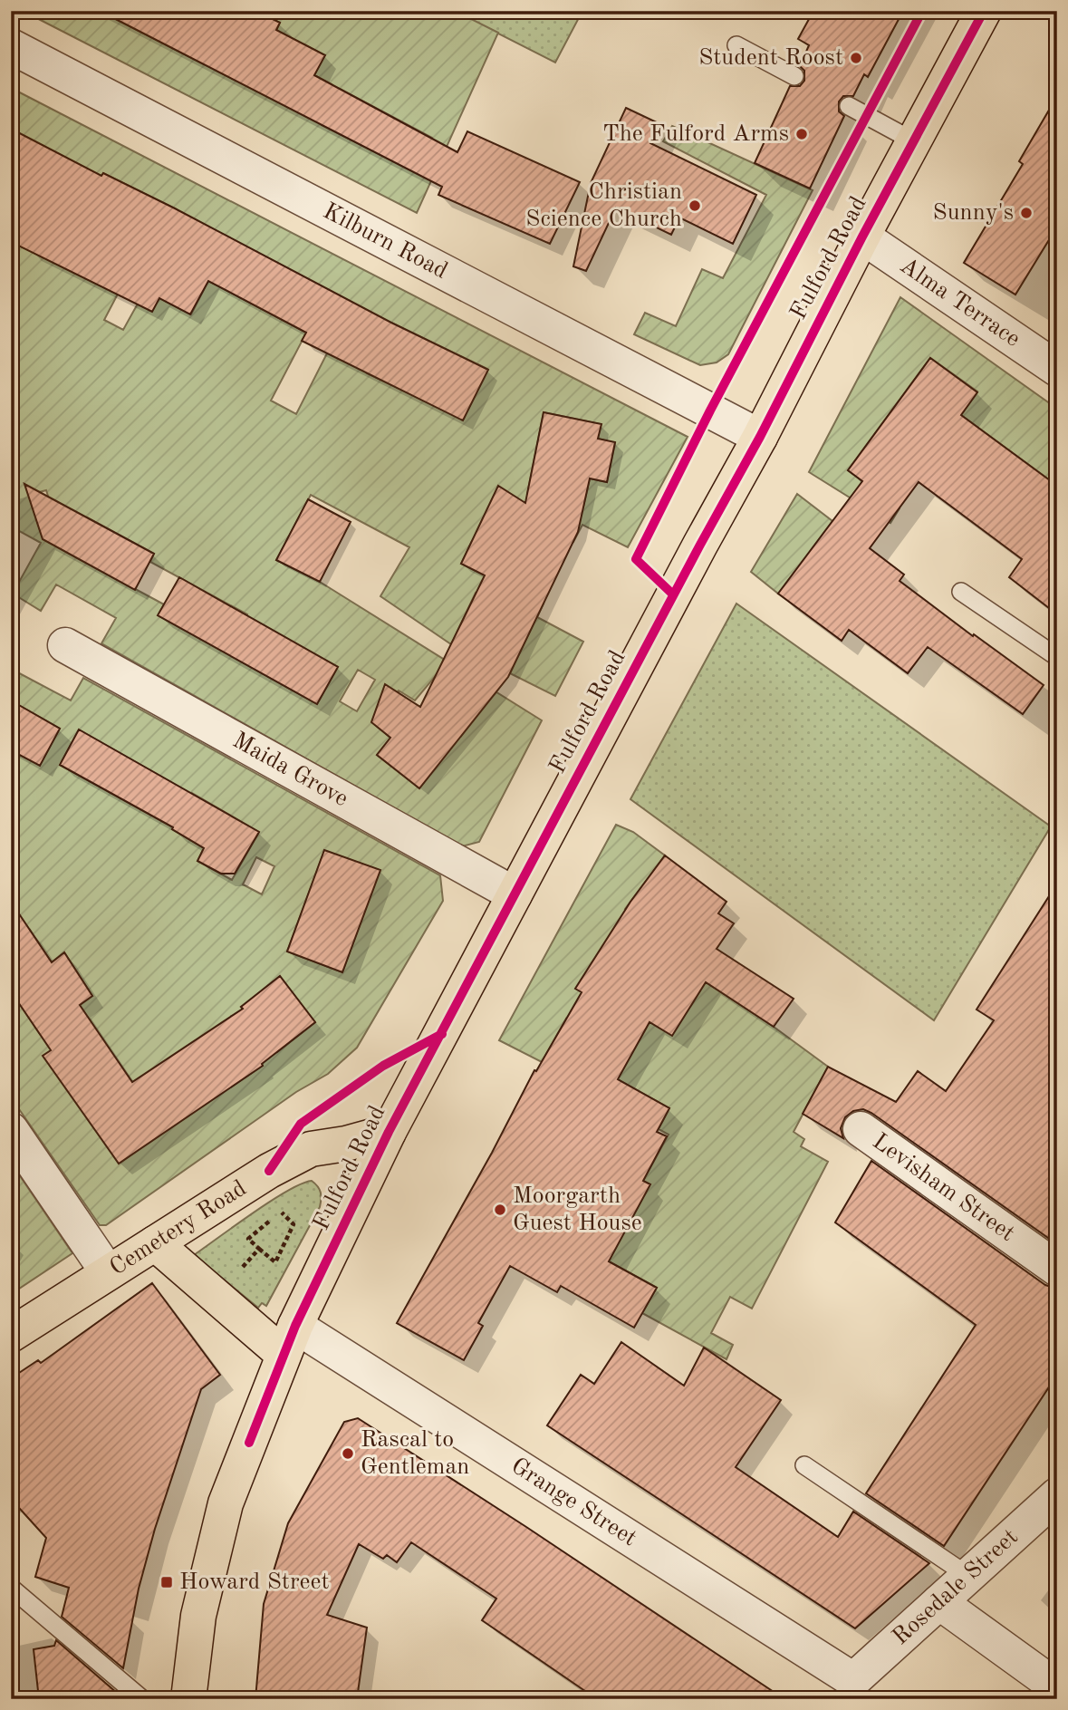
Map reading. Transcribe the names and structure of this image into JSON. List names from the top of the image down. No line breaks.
{"streets":{"main road":["Fulford Road","Cemetery Road"],"street":["Kilburn Road","Alma Terrace","Maida Grove","Levisham Street","Grange Street","Rosedale Street"]},"crossings":[["Kilburn Road","Fulford Road"],["Fulford Road","Alma Terrace"],["Fulford Road","Maida Grove"],["Fulford Road","Cemetery Road"],["Fulford Road","Grange Street"],["Grange Street","Rosedale Street"]],"places":{"other":["Student Roost","The Fulford Arms","Christian Science Church","Sunny's","Moorgarth Guest House","Rascal to Gentleman"],"transit":["Howard Street"]}}
